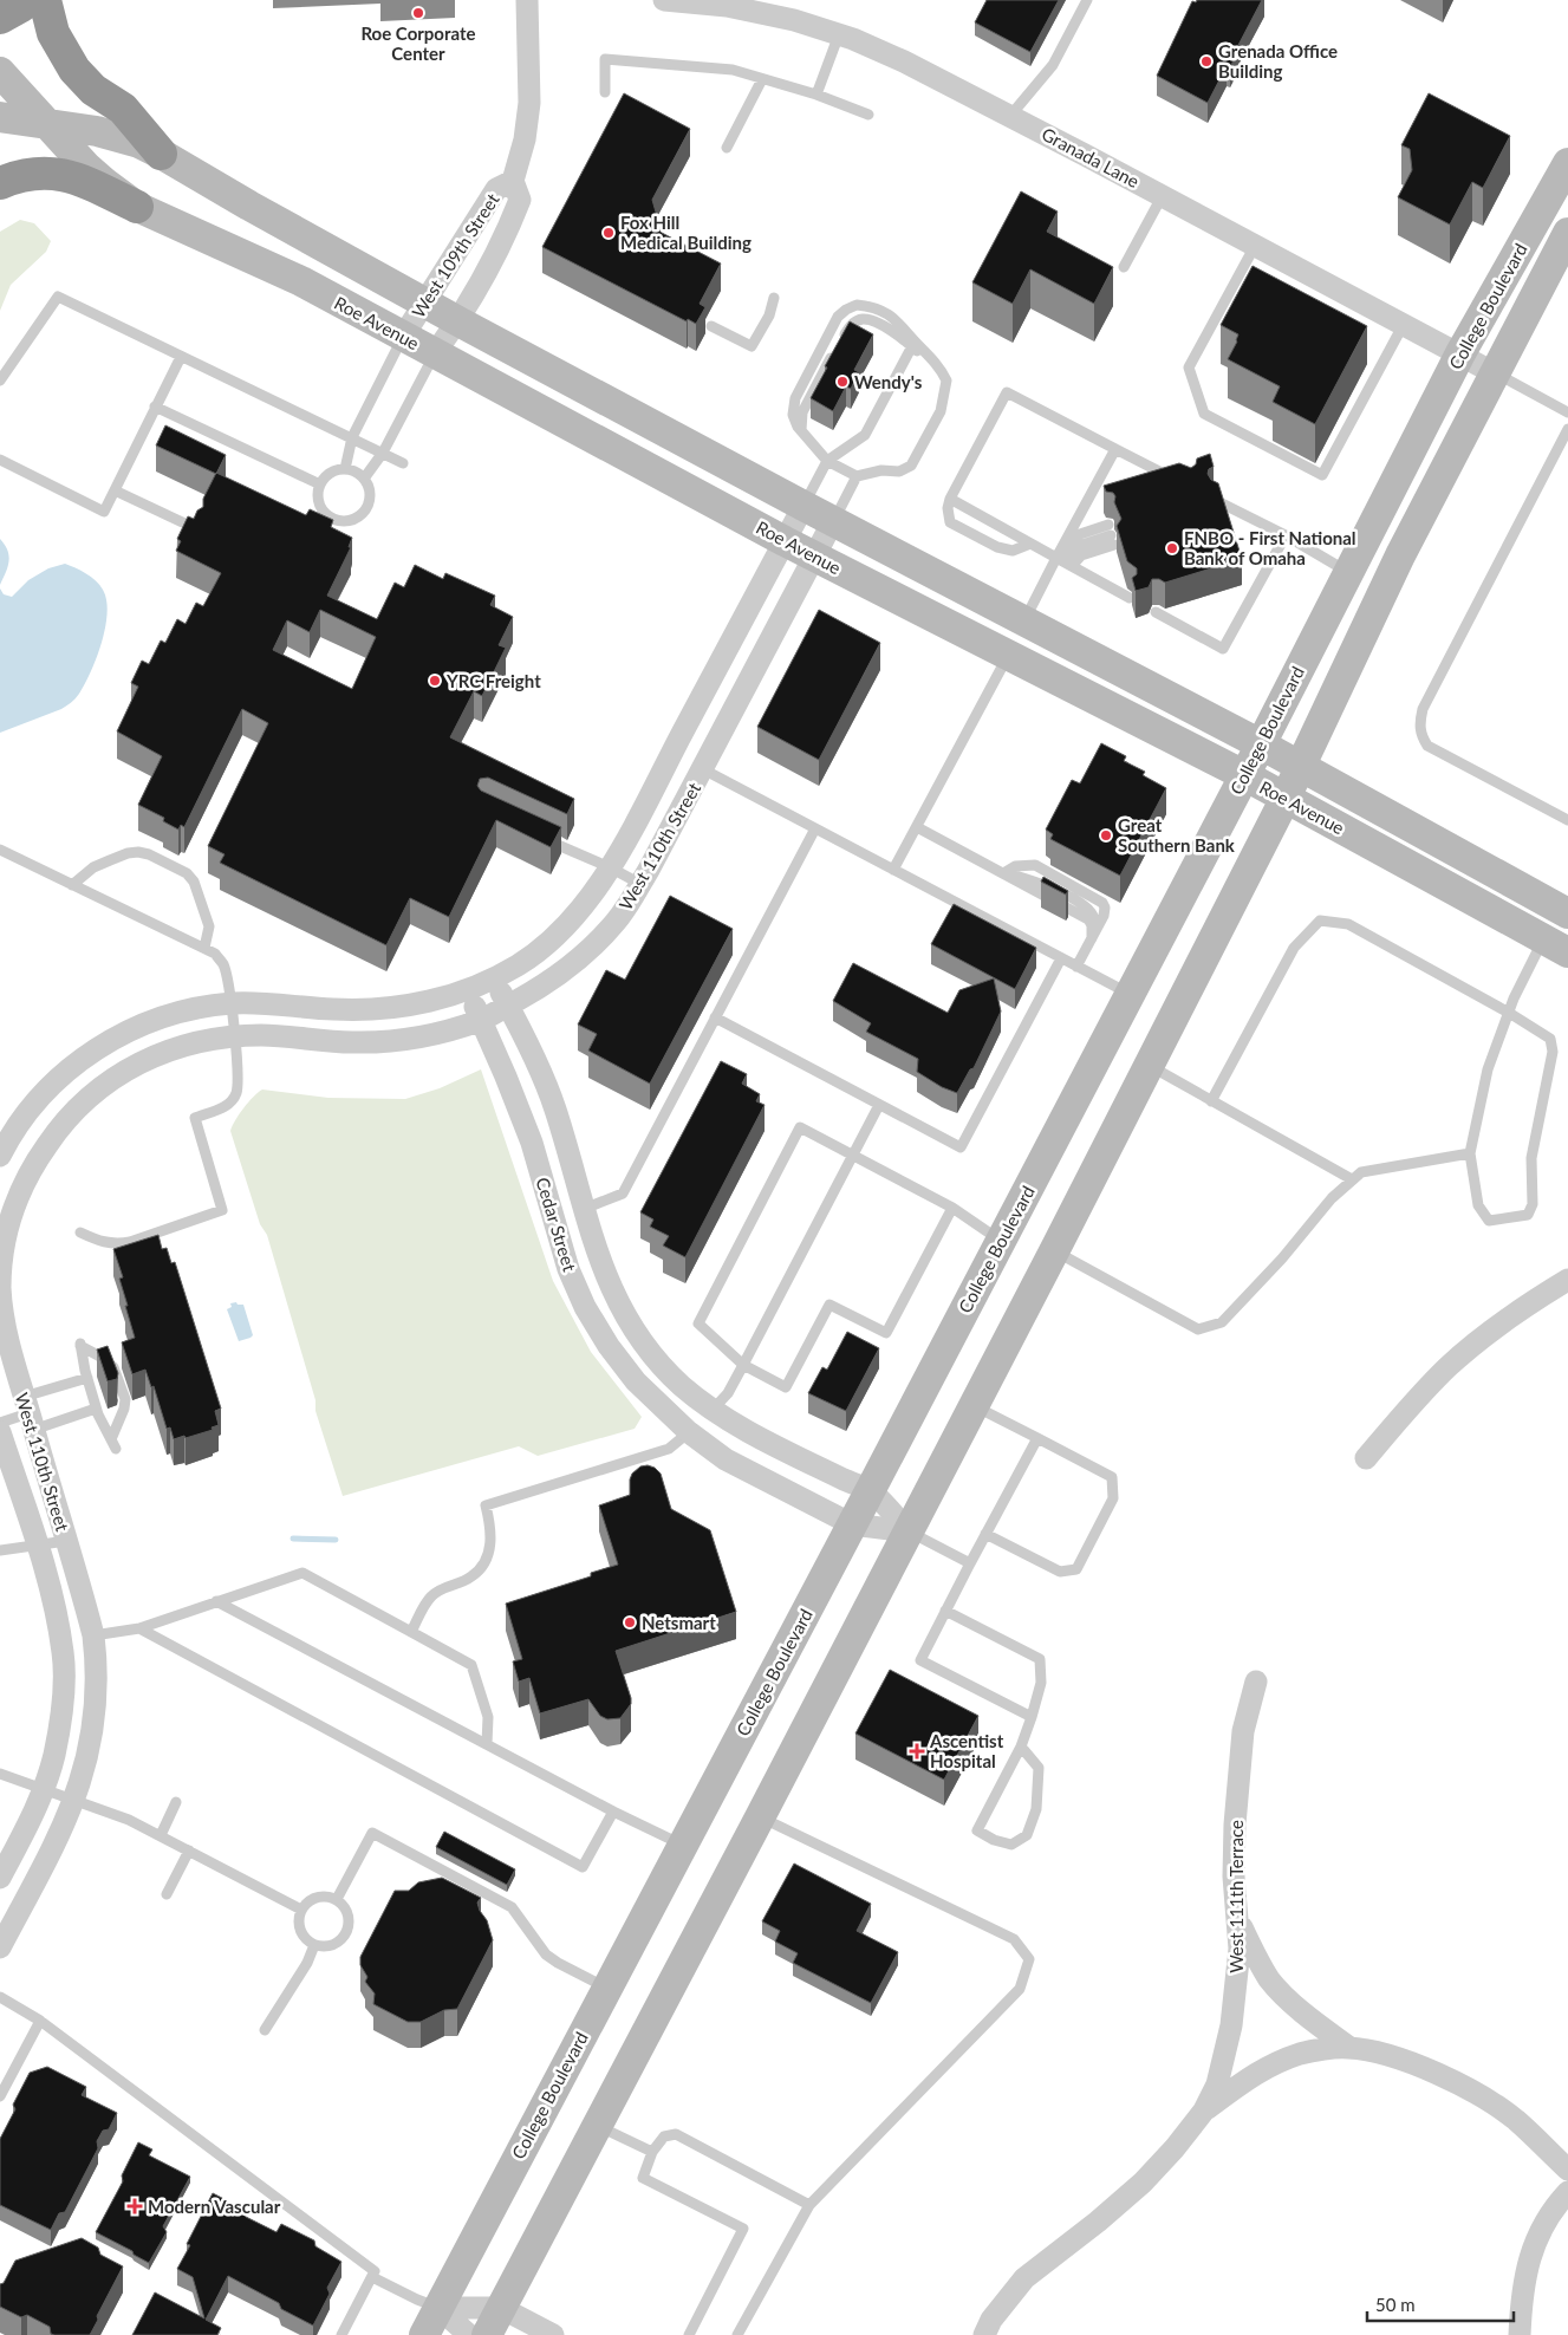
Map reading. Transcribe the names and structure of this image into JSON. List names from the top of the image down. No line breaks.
{"streets":{"main road":["College Boulevard","Roe Avenue"],"street":["Granada Lane","West 109th Street","West 110th Street","Cedar Street","West 111th Terrace"]},"crossings":[["Granada Lane","College Boulevard"],["West 109th Street","Roe Avenue"],["College Boulevard","Roe Avenue"],["College Boulevard","Cedar Street"],["Roe Avenue","West 110th Street"],["West 110th Street","Cedar Street"]],"places":{"other":["Roe Corporate Center","Grenada Office Building","Fox Hill Medical Building","Wendy's","FNBO - First National Bank of Omaha","YRC Freight","Great Southern Bank","Netsmart"],"health":["Ascentist Hospital","Modern Vascular"]},"scale_bar":"50 m"}
